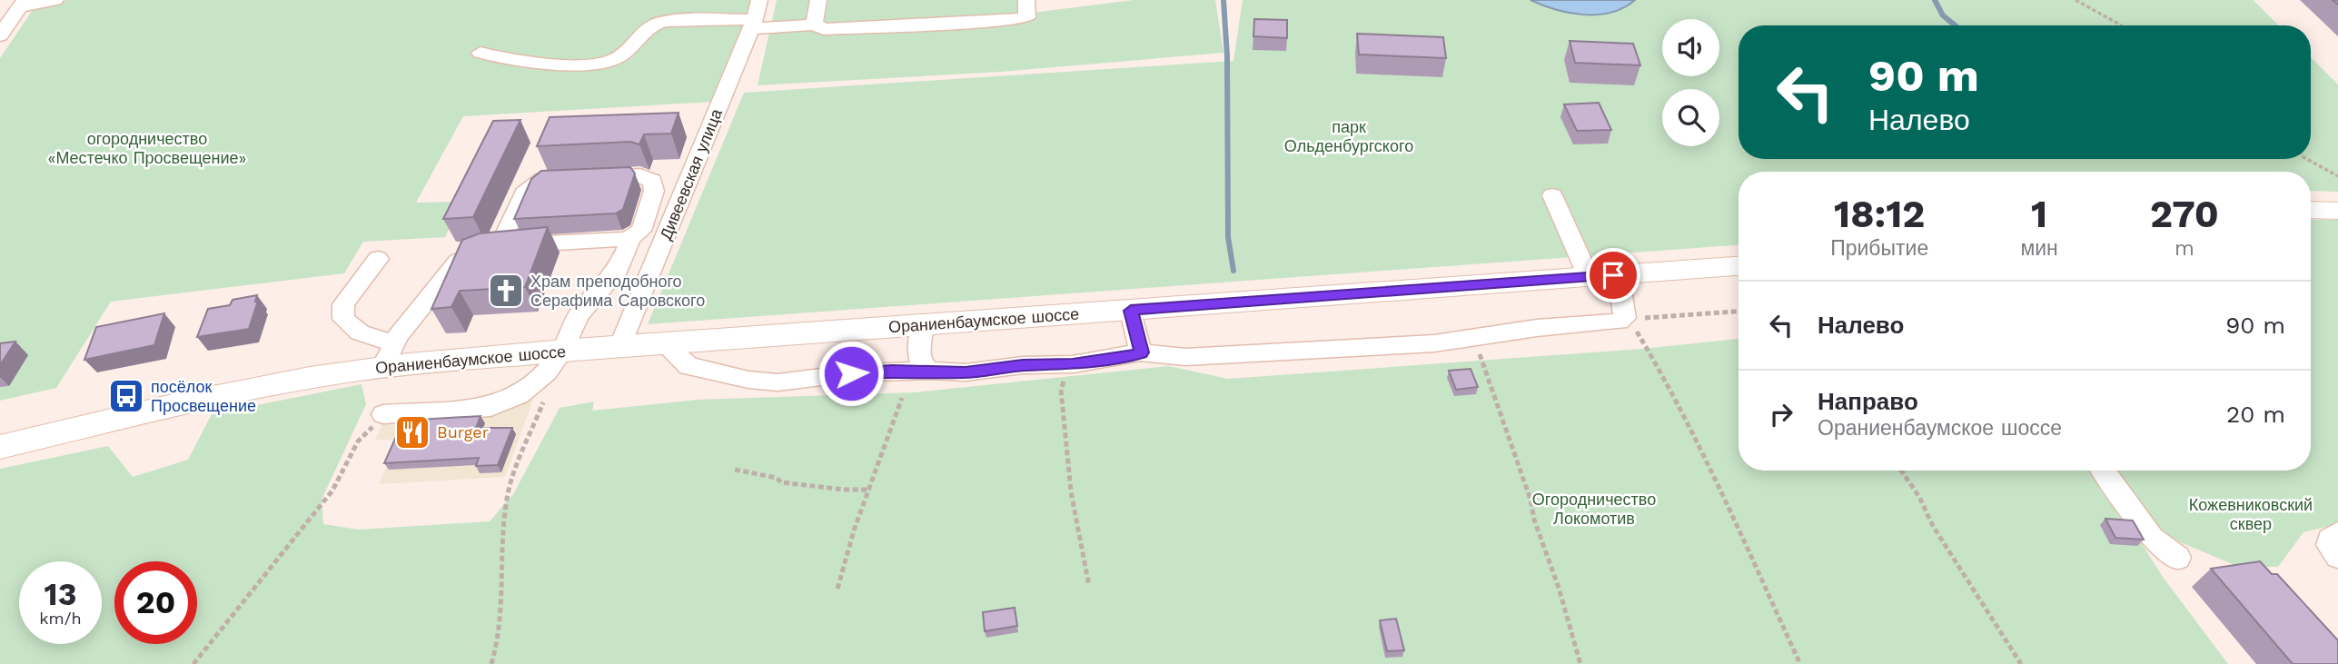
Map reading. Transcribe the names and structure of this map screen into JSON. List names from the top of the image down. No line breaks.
{"streets":{"main road":["Ораниенбаумское шоссе"],"street":["Дивеевская улица"]},"crossings":[["Дивеевская улица","Ораниенбаумское шоссе"]],"parks":["парк Ольденбургского","огородничество «Местечко Просвещение»","Огородничество Локомотив","Кожевниковский сквер"],"places":{"church":["Храм преподобного Серафима Саровского"],"bus stop":["посёлок Просвещение"],"restaurant":["Burger"]},"page":{"turn":["90 m","Налево"],"eta":["18:12","Прибытие","1","мин","270","m"],"list":[{"name":"Налево","value":"90 m"},{"name":"Направо","note":"Ораниенбаумское шоссе","value":"20 m"}],"speed":"13 km/h","limit":"20"}}
